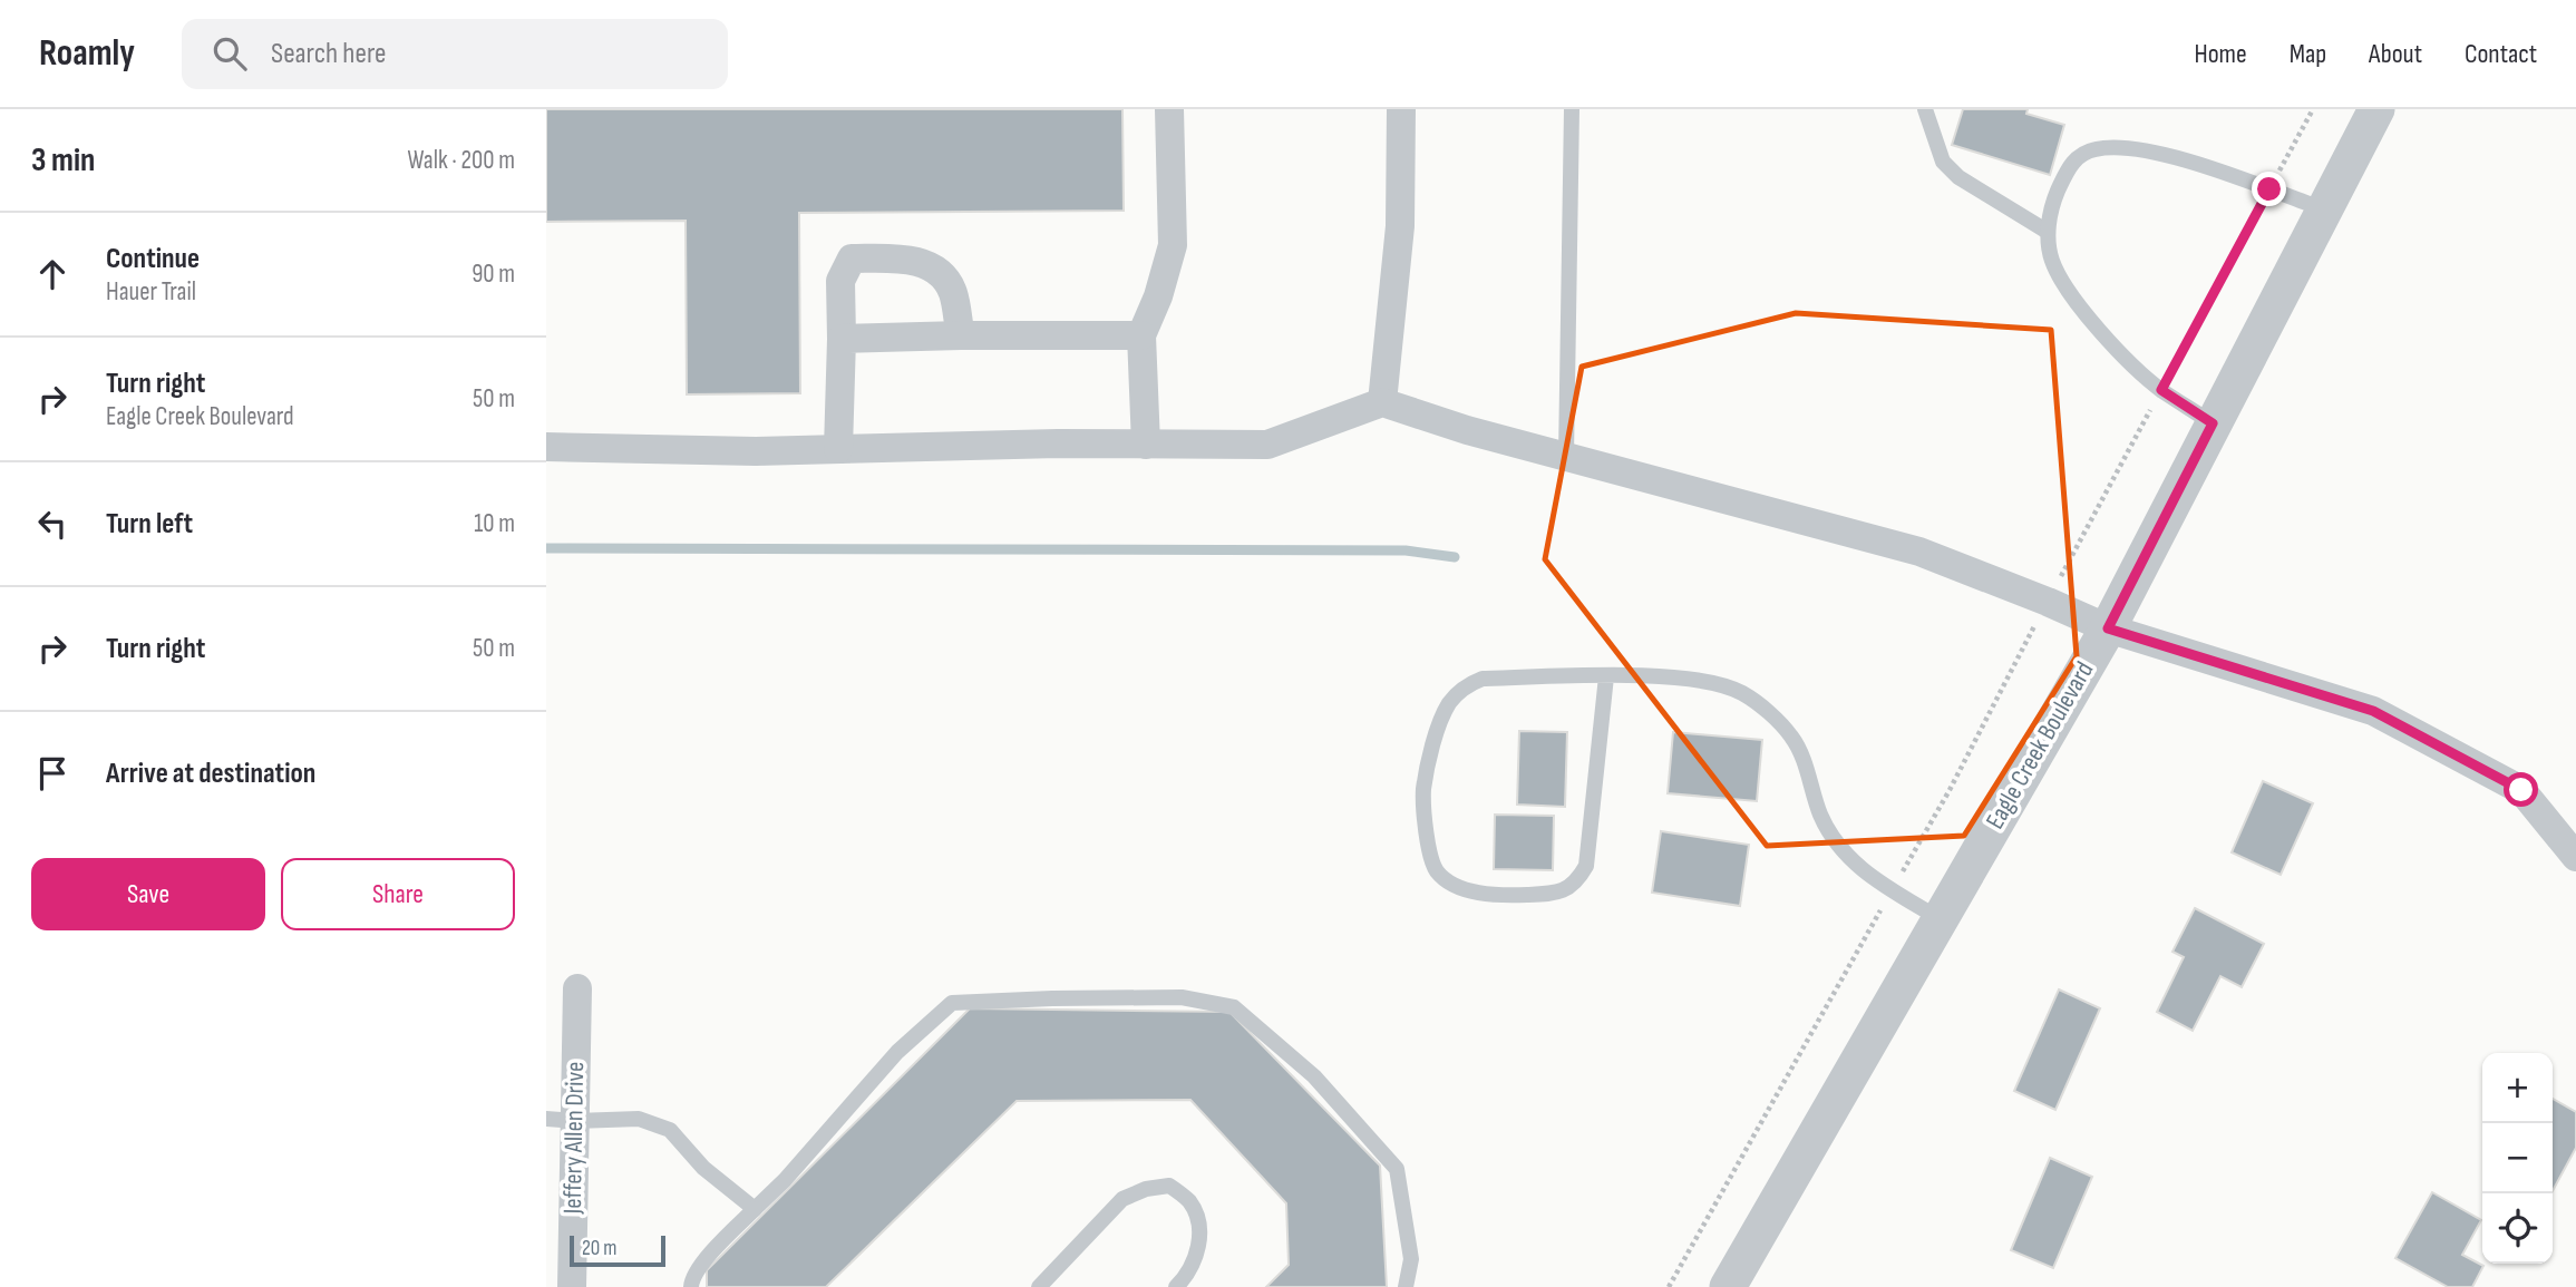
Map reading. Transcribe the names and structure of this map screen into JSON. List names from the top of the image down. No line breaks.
{"streets":{"street":["Eagle Creek Boulevard","Jeffery Allen Drive"]},"scale_bar":"20 m","page":{"header":"Roamly","search":"Search here","nav":["Home","Map","About","Contact"],"heading":["3 min","Walk · 200 m"],"list":[["Continue","Hauer Trail","90 m"],["Turn right","Eagle Creek Boulevard","50 m"],["Turn left","10 m"],["Turn right","50 m"],"Arrive at destination"],"buttons":["Save","Share"],"map_buttons":["+","−"],"scale":"20 m"}}
